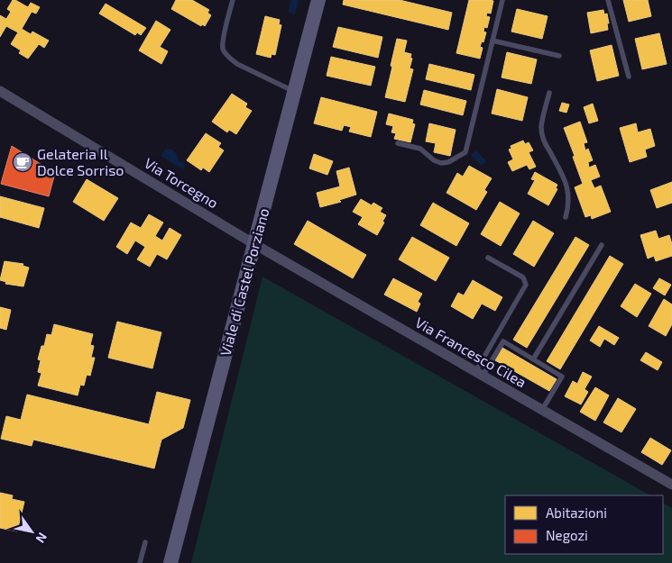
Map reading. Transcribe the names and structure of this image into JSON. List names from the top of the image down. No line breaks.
{"streets":{"street":["Via Torcegno","Viale di Castel Porziano","Via Francesco Cilea"]},"crossings":[["Via Torcegno","Viale di Castel Porziano"],["Via Torcegno","Via Francesco Cilea"],["Viale di Castel Porziano","Via Francesco Cilea"]],"places":{"cafe":["Gelateria Il Dolce Sorriso"]},"legend":["Abitazioni","Negozi"],"north":"bottom right"}
